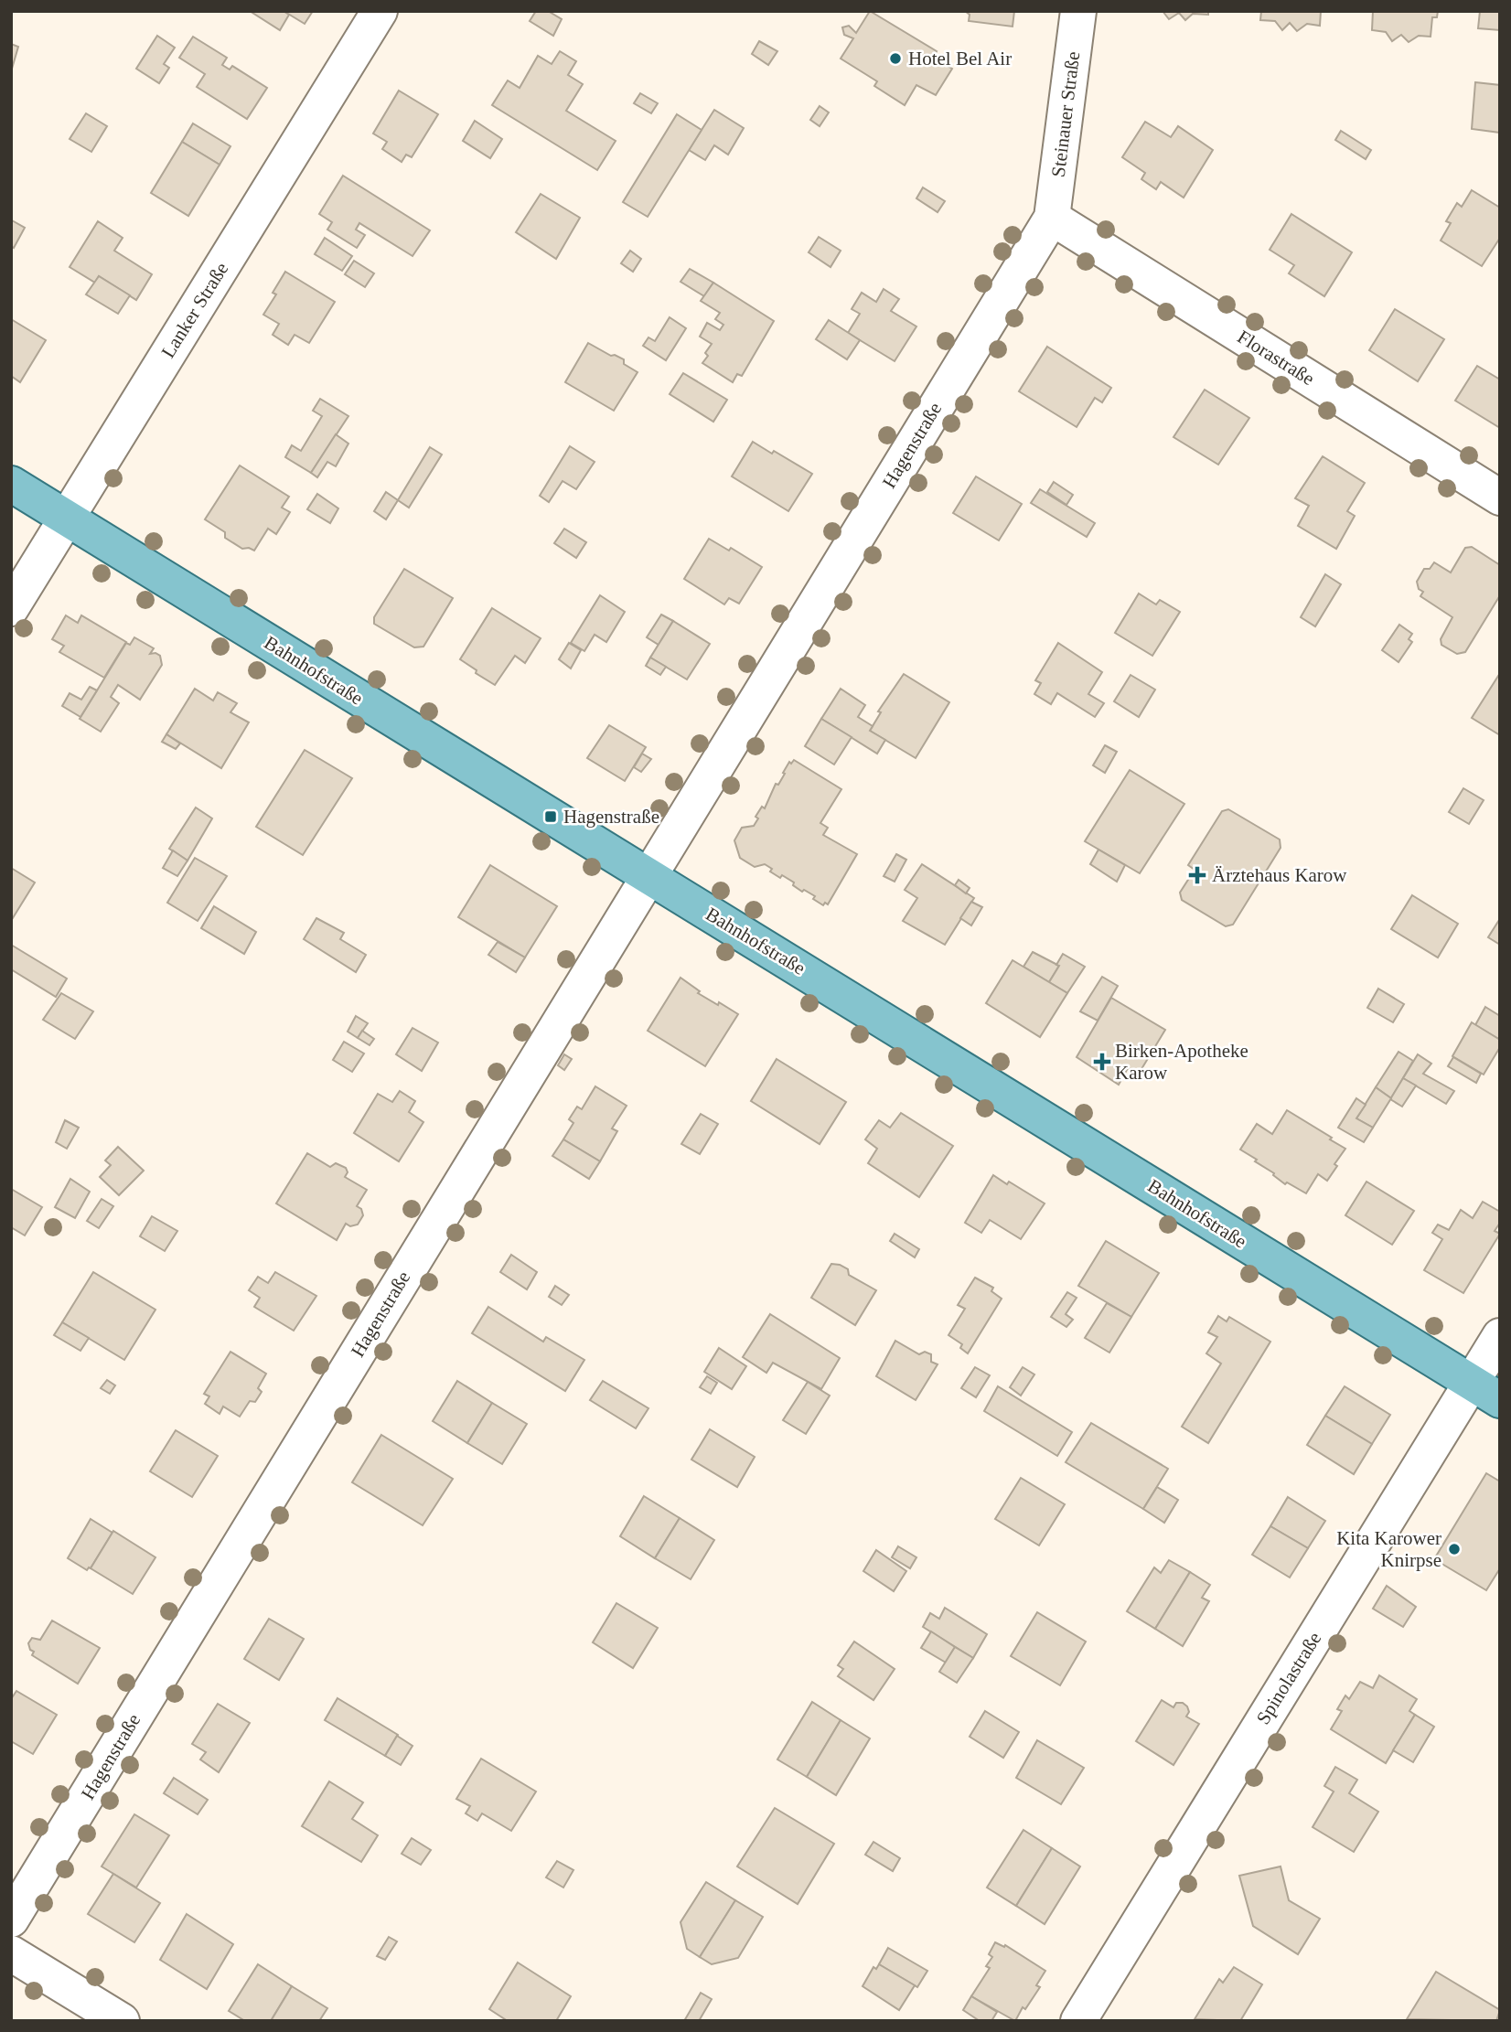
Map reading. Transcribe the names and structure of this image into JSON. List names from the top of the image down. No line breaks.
{"streets":{"main road":["Bahnhofstraße"],"street":["Steinauer Straße","Lanker Straße","Florastraße","Hagenstraße","Spinolastraße"]},"crossings":[["Steinauer Straße","Florastraße"],["Steinauer Straße","Hagenstraße"],["Lanker Straße","Bahnhofstraße"],["Florastraße","Hagenstraße"],["Hagenstraße","Bahnhofstraße"],["Bahnhofstraße","Spinolastraße"]],"places":{"other":["Hotel Bel Air","Kita Karower Knirpse"],"transit":["Hagenstraße"],"health":["Ärztehaus Karow","Birken-Apotheke Karow"]}}
